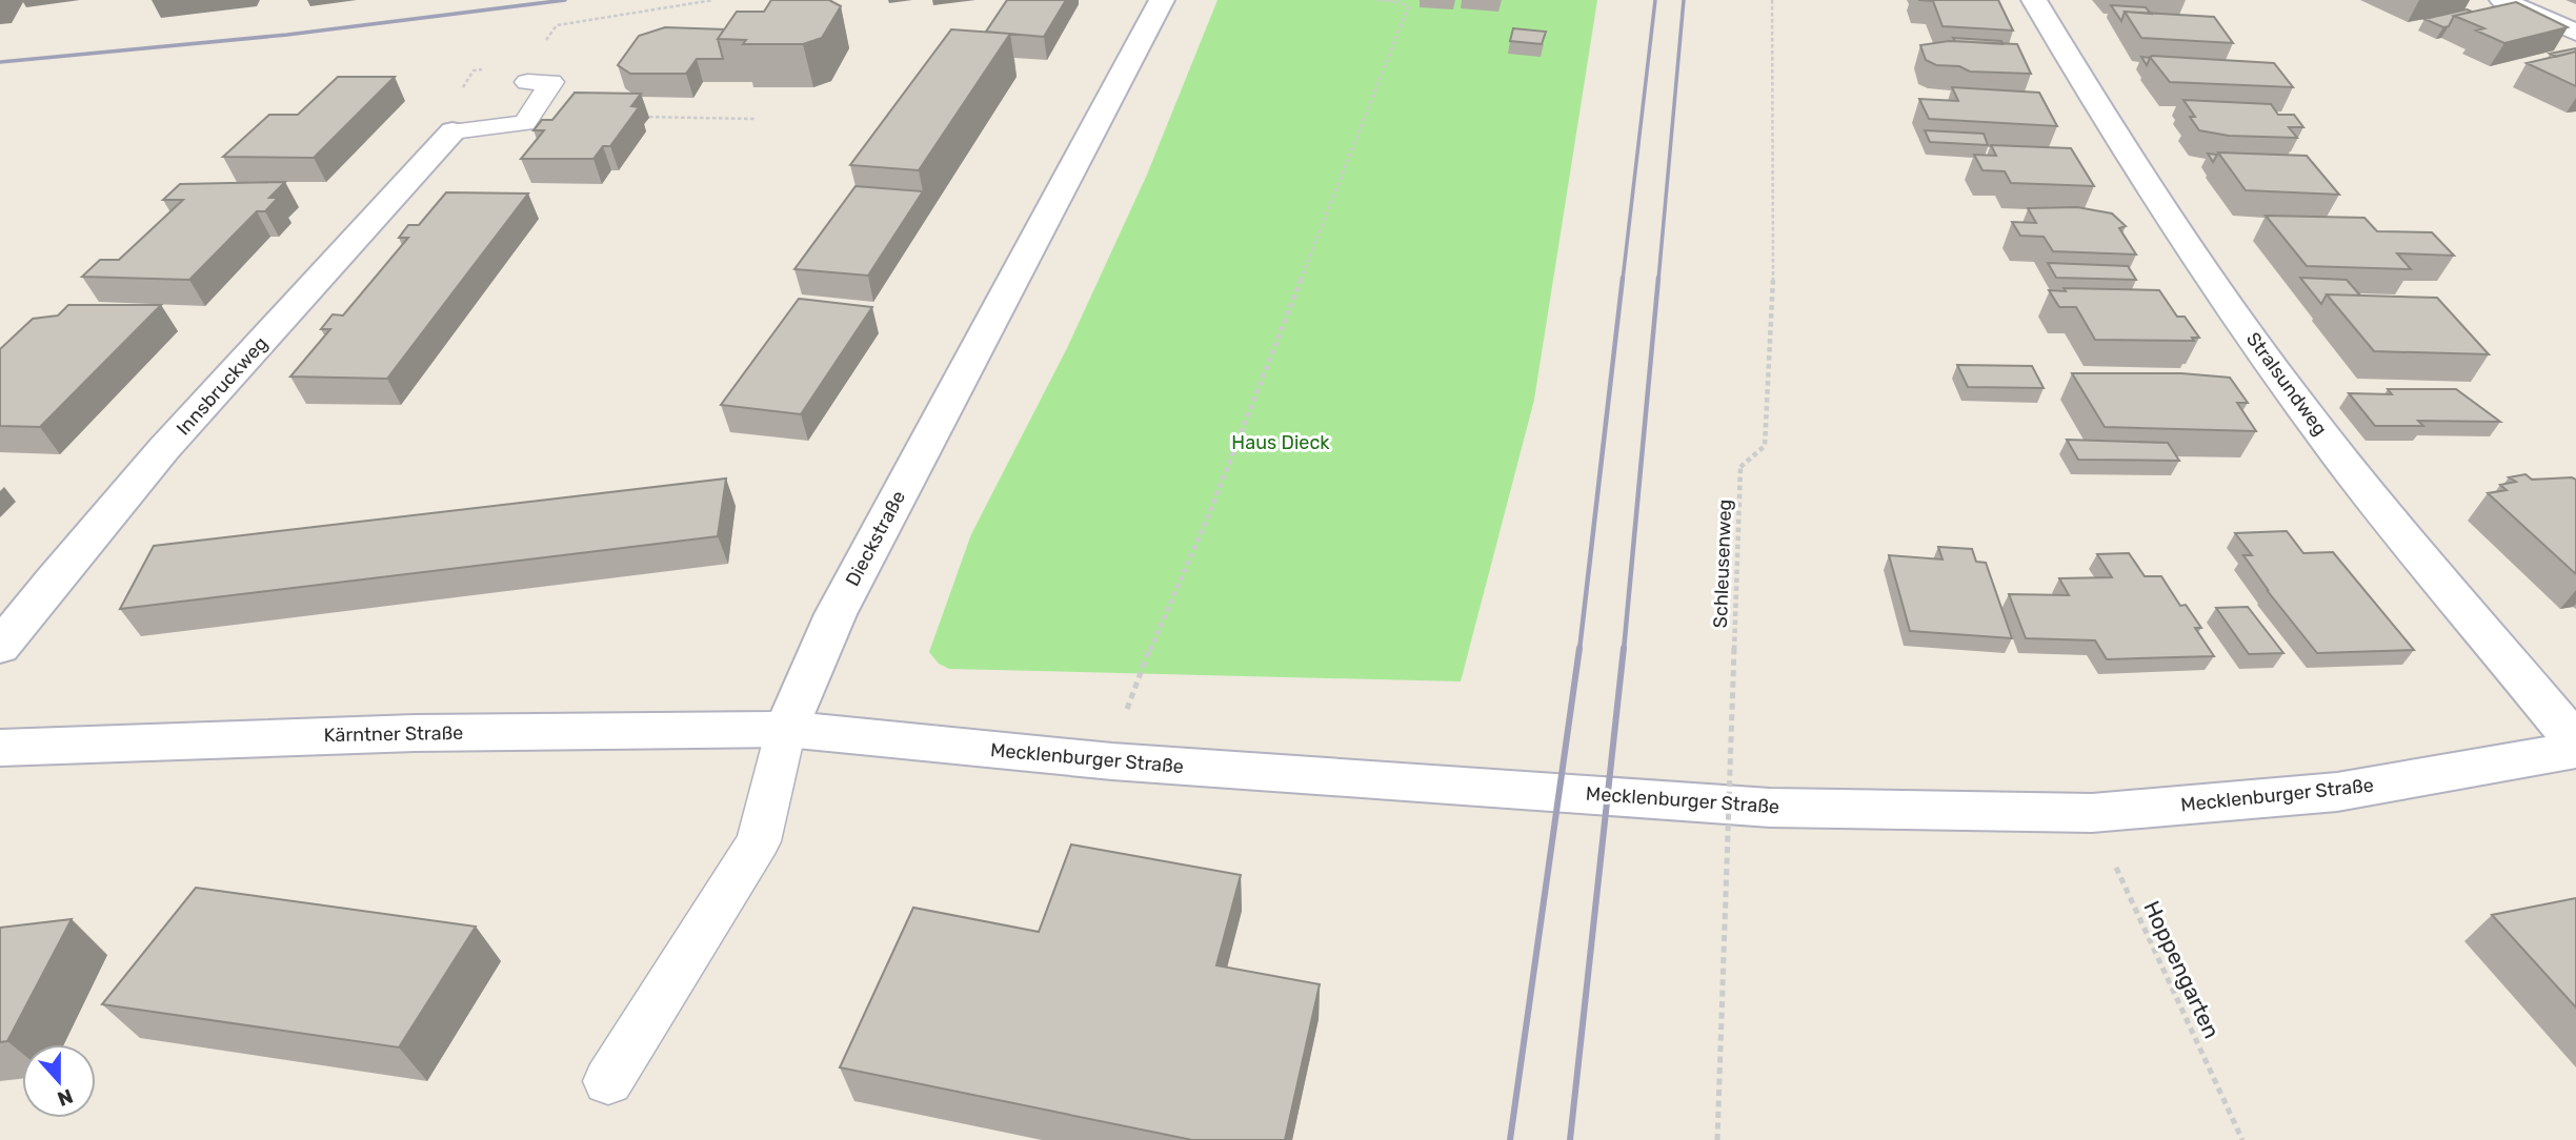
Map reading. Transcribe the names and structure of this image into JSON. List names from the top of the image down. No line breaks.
{"streets":{"street":["Stralsundweg","Innsbruckweg","Dieckstraße","Kärntner Straße","Mecklenburger Straße"],"path":["Schleusenweg","Hoppengarten"]},"crossings":[["Dieckstraße","Kärntner Straße"],["Dieckstraße","Mecklenburger Straße"],["Kärntner Straße","Mecklenburger Straße"],["Mecklenburger Straße","Hoppengarten"]],"parks":["Haus Dieck"],"north":"bottom"}
